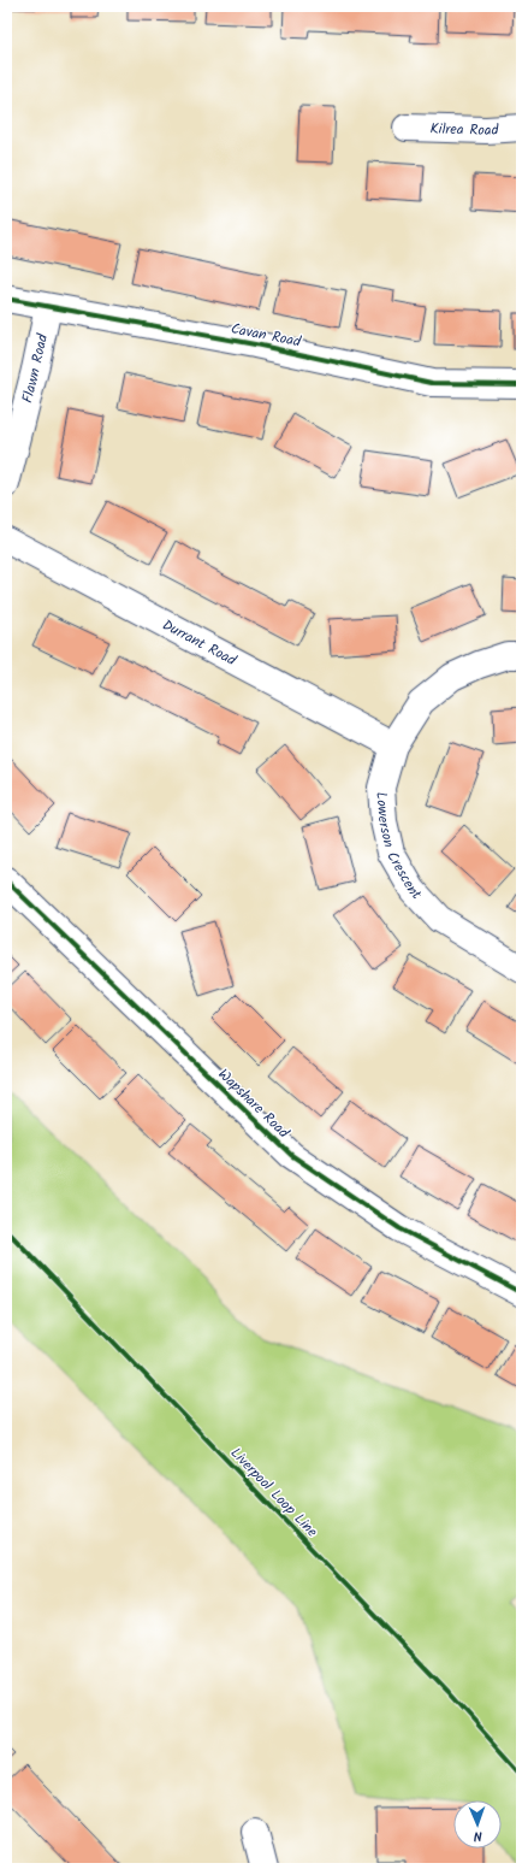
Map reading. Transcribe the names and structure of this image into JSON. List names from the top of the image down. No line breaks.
{"streets":{"street":["Kilrea Road","Cavan Road","Flawn Road","Durrant Road","Lowerson Crescent","Wapshare Road"],"cycle path":["Liverpool Loop Line"]},"crossings":[["Cavan Road","Flawn Road"],["Durrant Road","Lowerson Crescent"]],"north":"bottom"}
